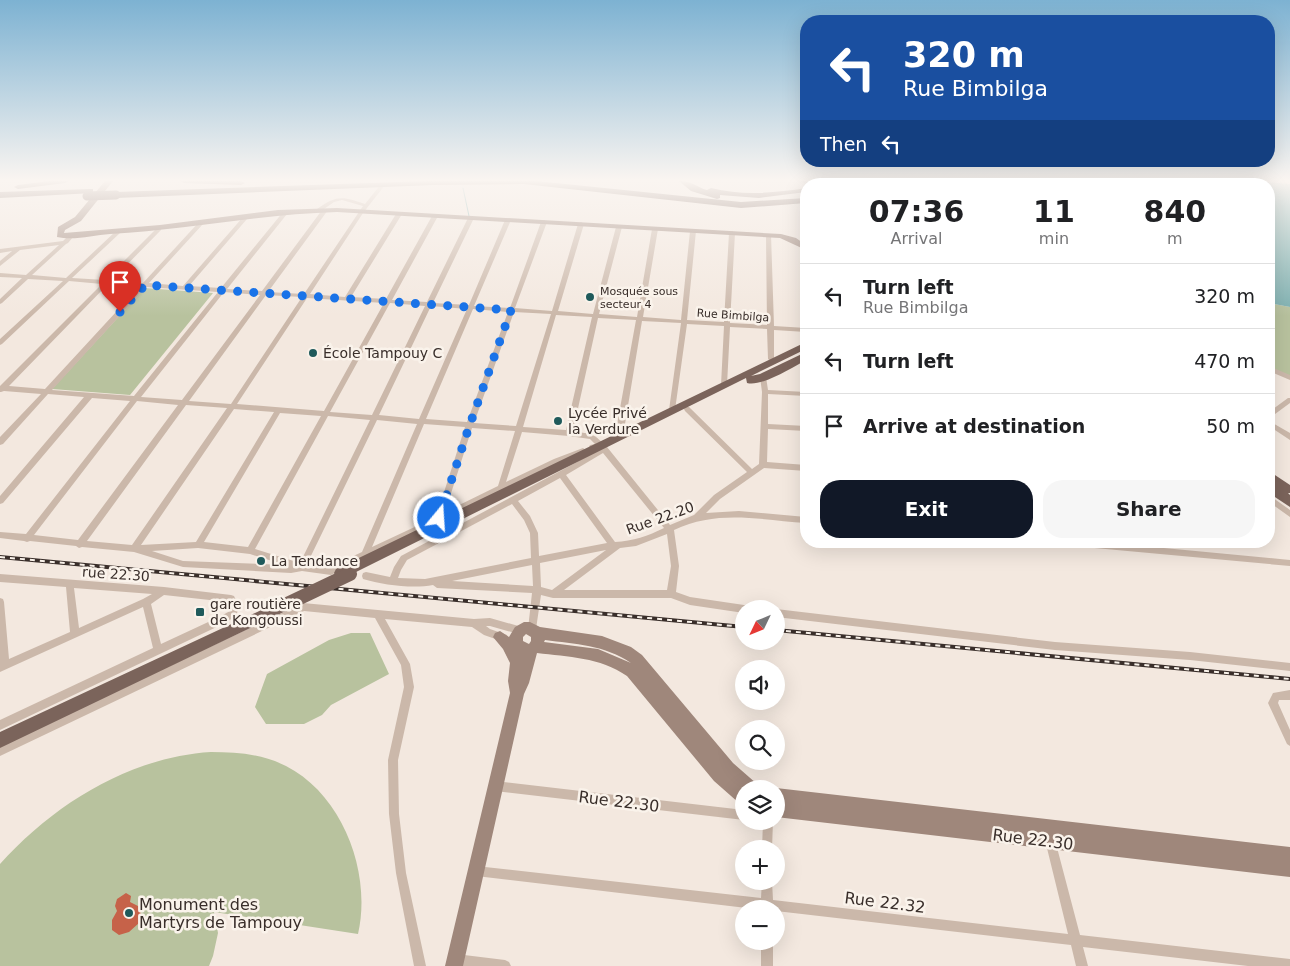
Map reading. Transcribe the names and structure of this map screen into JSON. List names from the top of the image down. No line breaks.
{"streets":{"street":["Rue Bimbilga","Rue 22.20","rue 22.30","Rue 22.30","Rue 22.32"]},"places":{"other":["Mosquée sous secteur 4","École Tampouy C","Lycée Privé la Verdure","La Tendance","Monument des Martyrs de Tampouy"],"transit":["gare routière de Kongoussi"]},"north":"bottom left","page":{"turn":["320 m","Rue Bimbilga"],"then":"Then","eta":["07:36","Arrival","11","min","840","m"],"list":[{"name":"Turn left","note":"Rue Bimbilga","value":"320 m"},{"name":"Turn left","value":"470 m"},{"name":"Arrive at destination","value":"50 m"}],"buttons":["Exit","Share"],"map_buttons":["+","−"]}}
